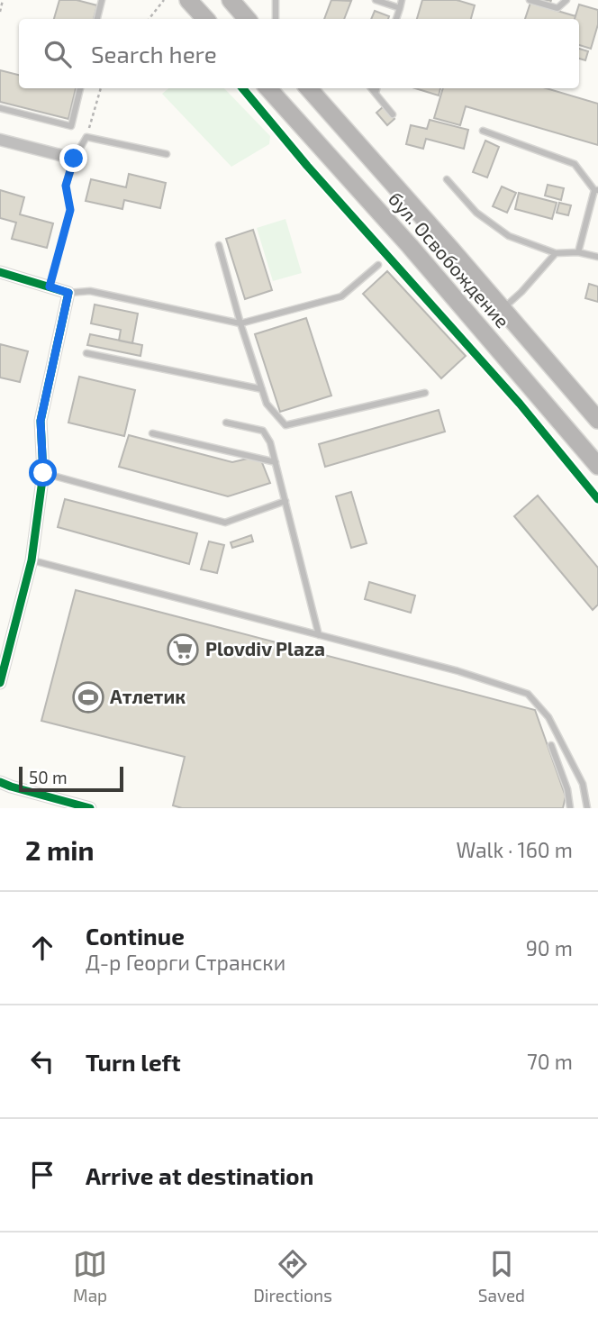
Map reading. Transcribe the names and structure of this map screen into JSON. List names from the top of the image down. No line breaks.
{"streets":{"main road":["бул. Освобождение"]},"places":{"supermarket":["Plovdiv Plaza"],"sports":["Атлетик"]},"scale_bar":"50 m","page":{"search":"Search here","scale":"50 m","heading":["2 min","Walk · 160 m"],"list":[["Continue","Д-р Георги Странски","90 m"],["Turn left","70 m"],"Arrive at destination"],"nav":["Map","Directions","Saved"]}}
